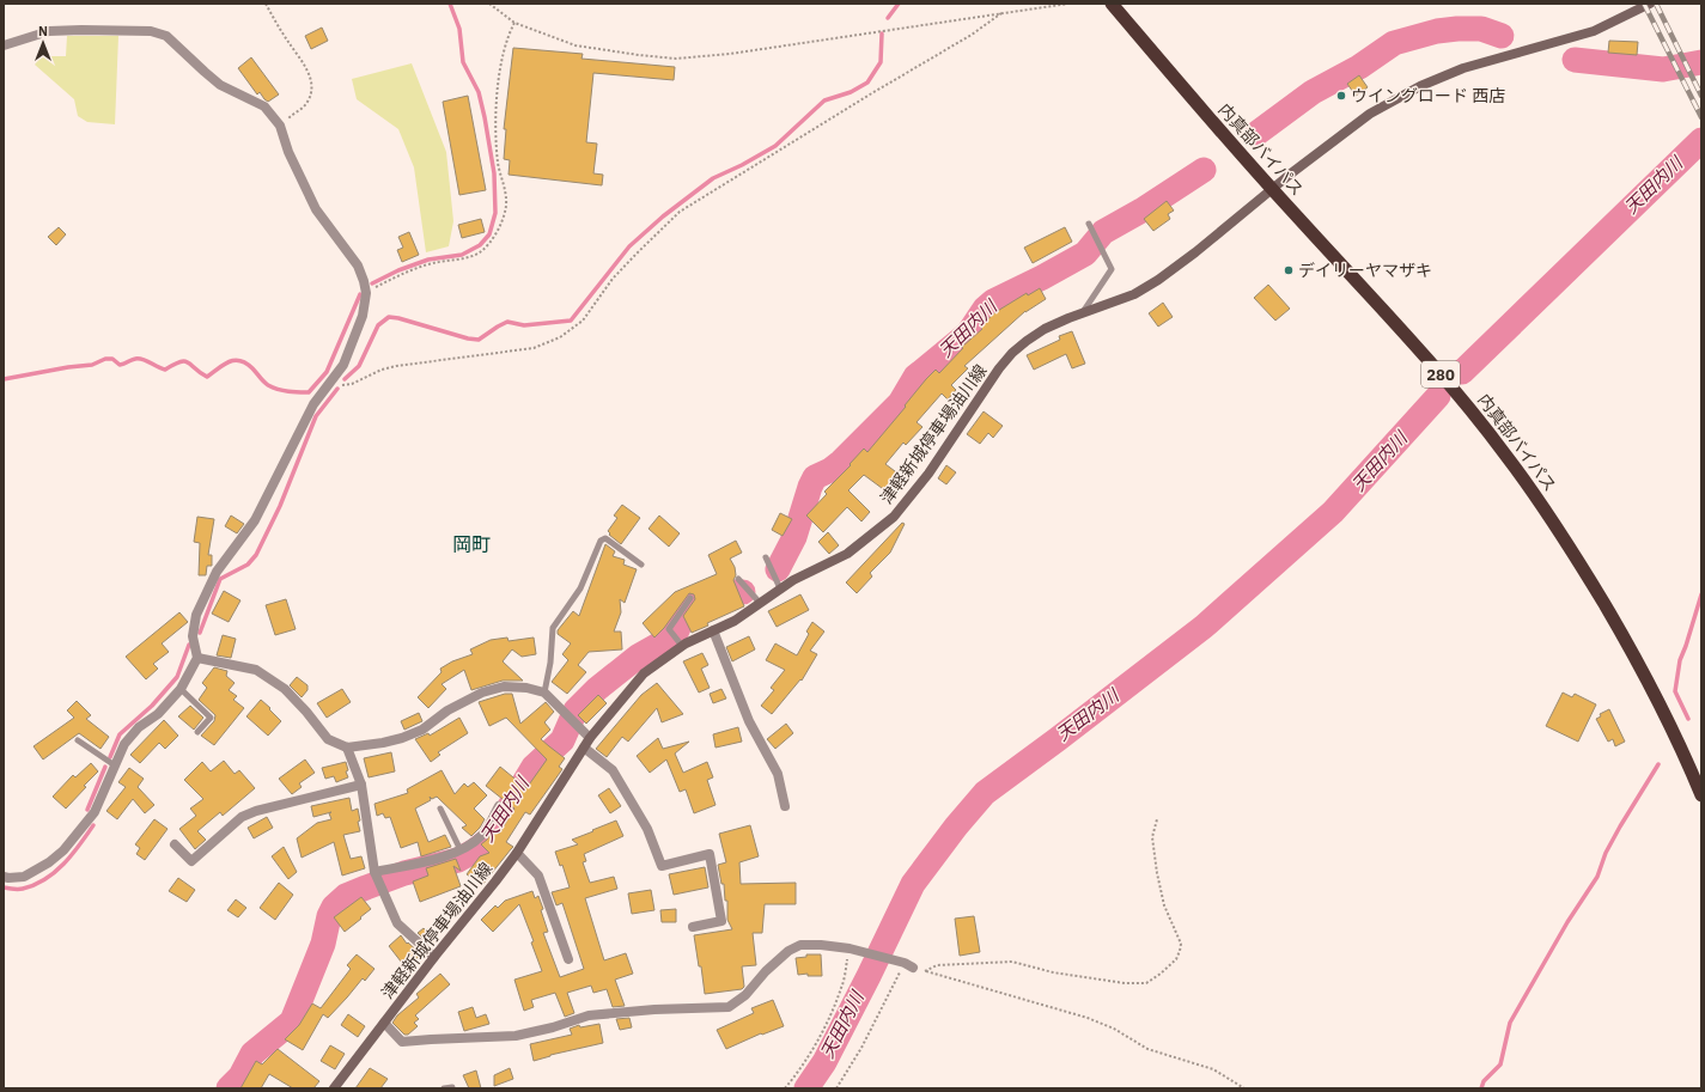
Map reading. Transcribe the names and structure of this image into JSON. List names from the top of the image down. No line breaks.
{"streets":{"highway":["内真部バイパス","280"],"main road":["津軽新城停車場油川線"]},"crossings":[["内真部バイパス","津軽新城停車場油川線"]],"districts":["岡町"],"water":["天田内川"],"places":["ウイングロード 西店","デイリーヤマザキ"],"north":"top"}
